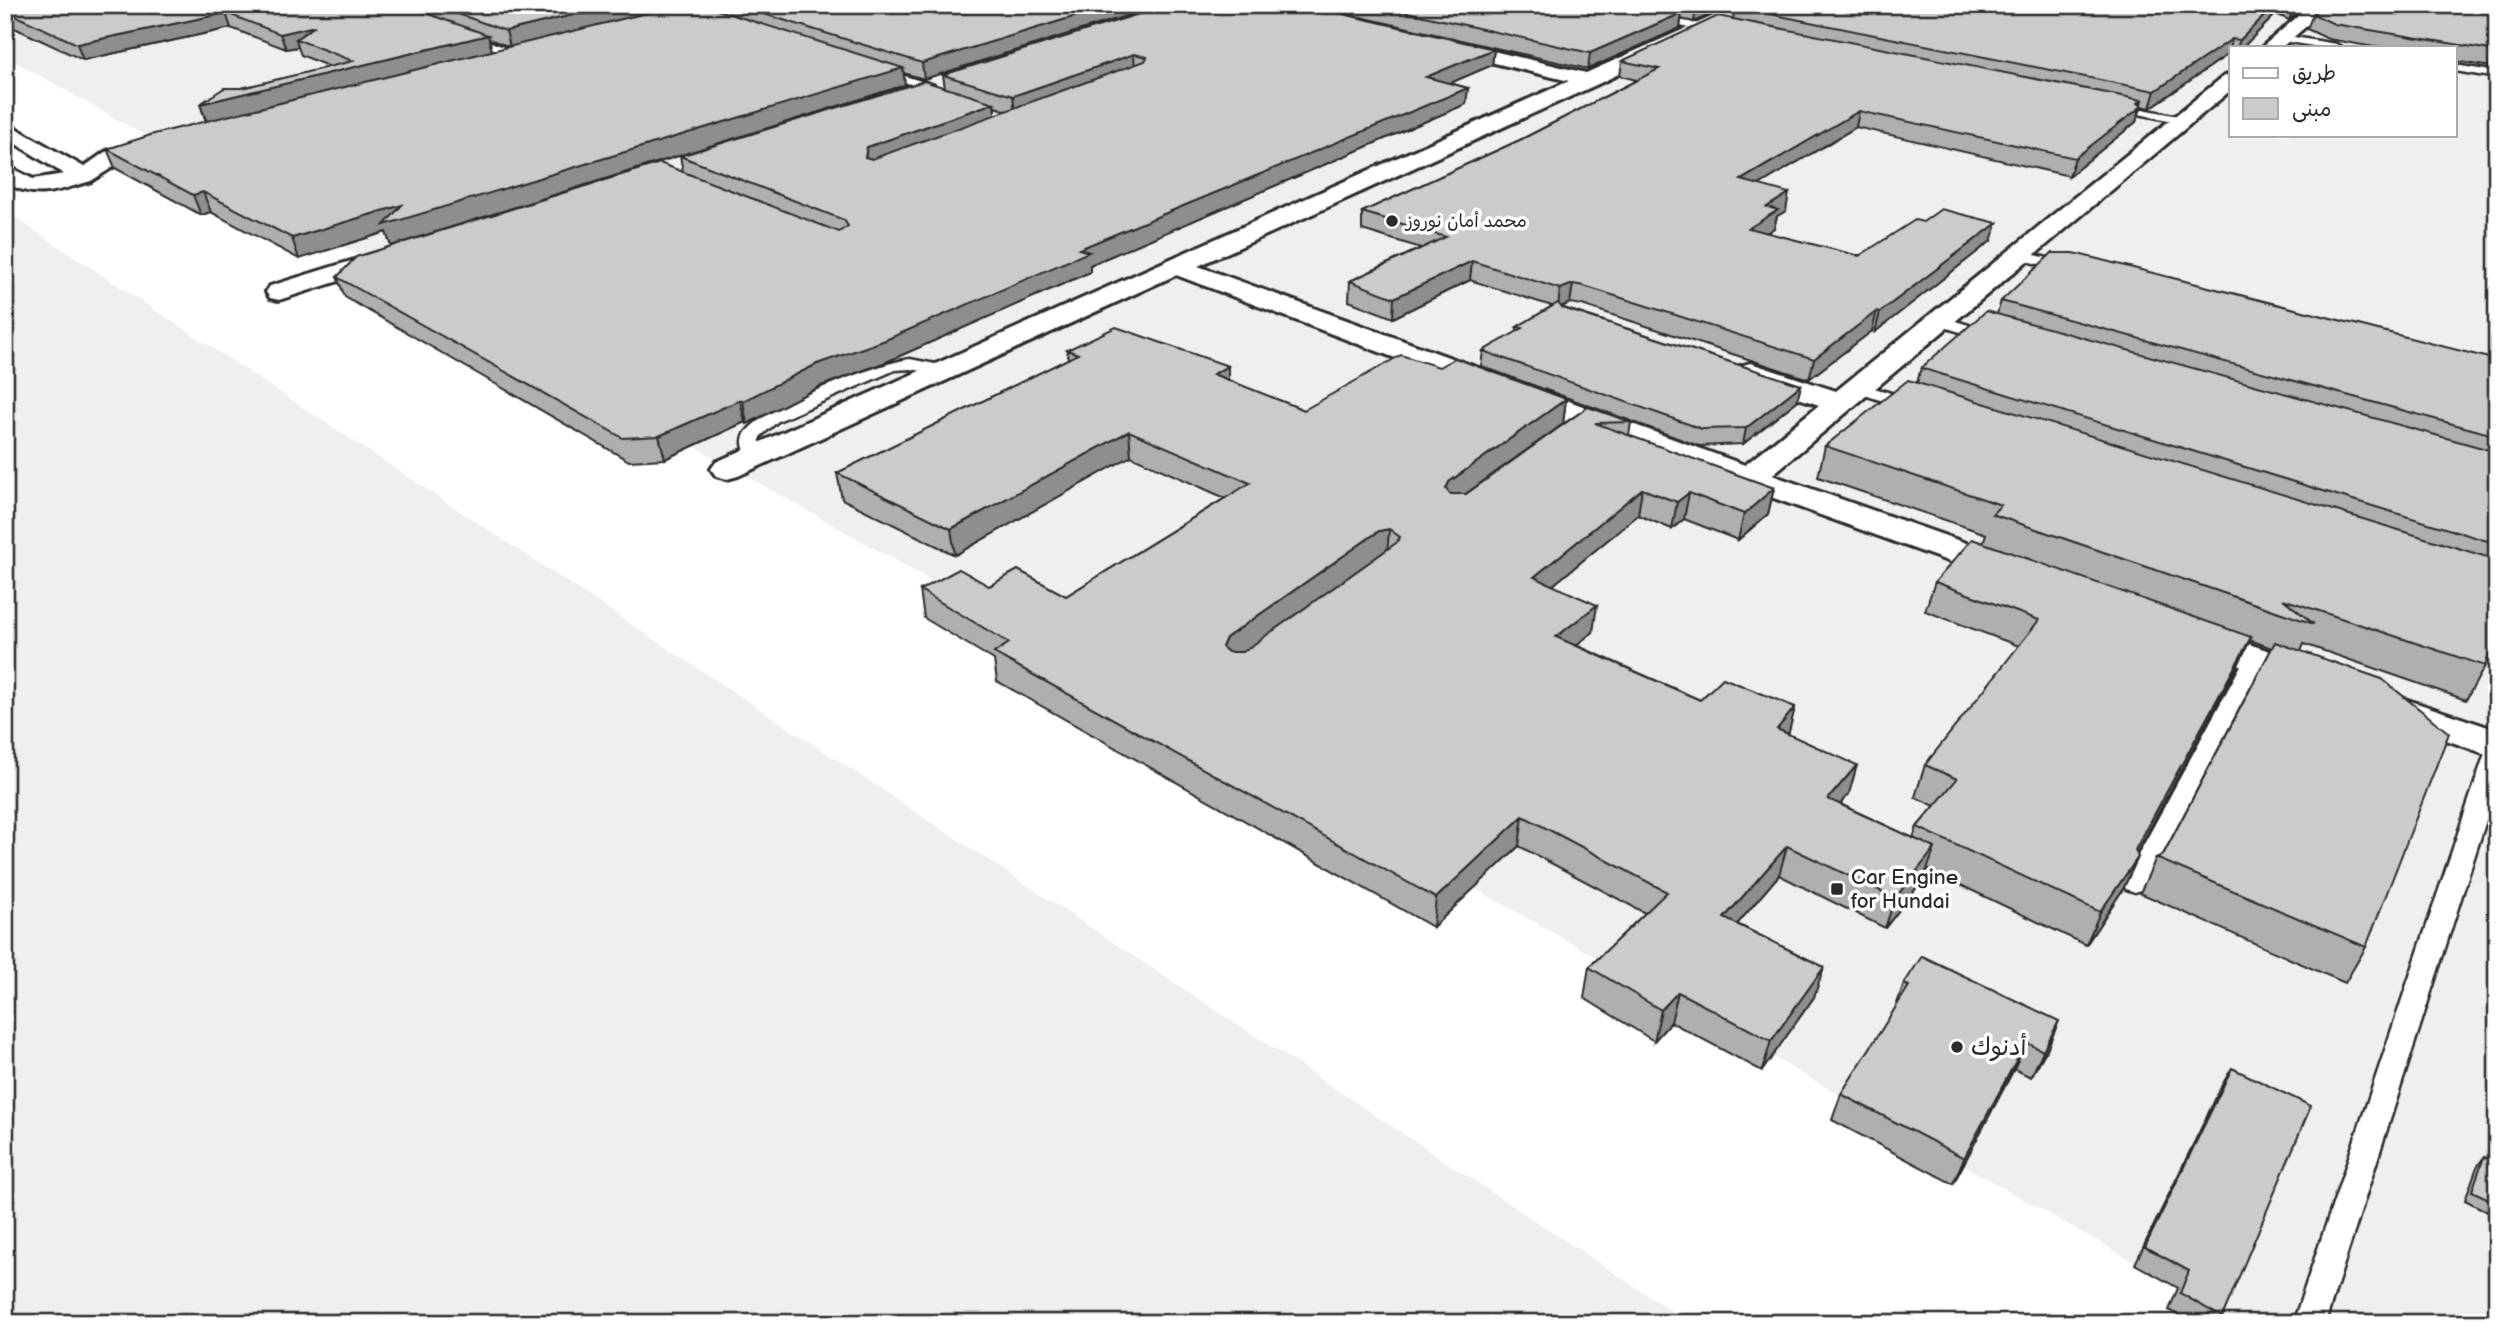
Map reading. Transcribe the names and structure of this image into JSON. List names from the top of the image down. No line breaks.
{"places":{"other":["محمد أمان نوروز","أدنوك"],"transit":["Car Engine for Hundai"]},"legend":["طريق","مبنى"]}
